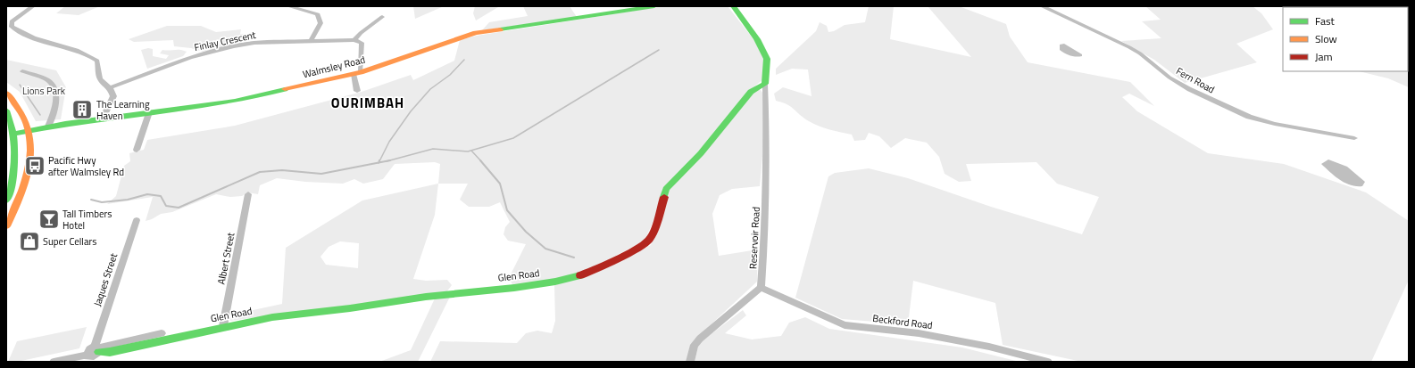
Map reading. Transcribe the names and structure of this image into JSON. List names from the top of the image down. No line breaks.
{"streets":{"street":["Finlay Crescent","Walmsley Road","Fern Road","Reservoir Road","Albert Street","Glen Road","Jaques Street","Beckford Road"]},"crossings":[["Reservoir Road","Glen Road"],["Reservoir Road","Beckford Road"],["Albert Street","Glen Road"],["Glen Road","Jaques Street"]],"districts":["OURIMBAH"],"parks":["Lions Park"],"places":{"building":["The Learning Haven"],"bus stop":["Pacific Hwy after Walmsley Rd"],"bar":["Tall Timbers Hotel"],"shop":["Super Cellars"]},"legend":["Fast","Slow","Jam"]}
